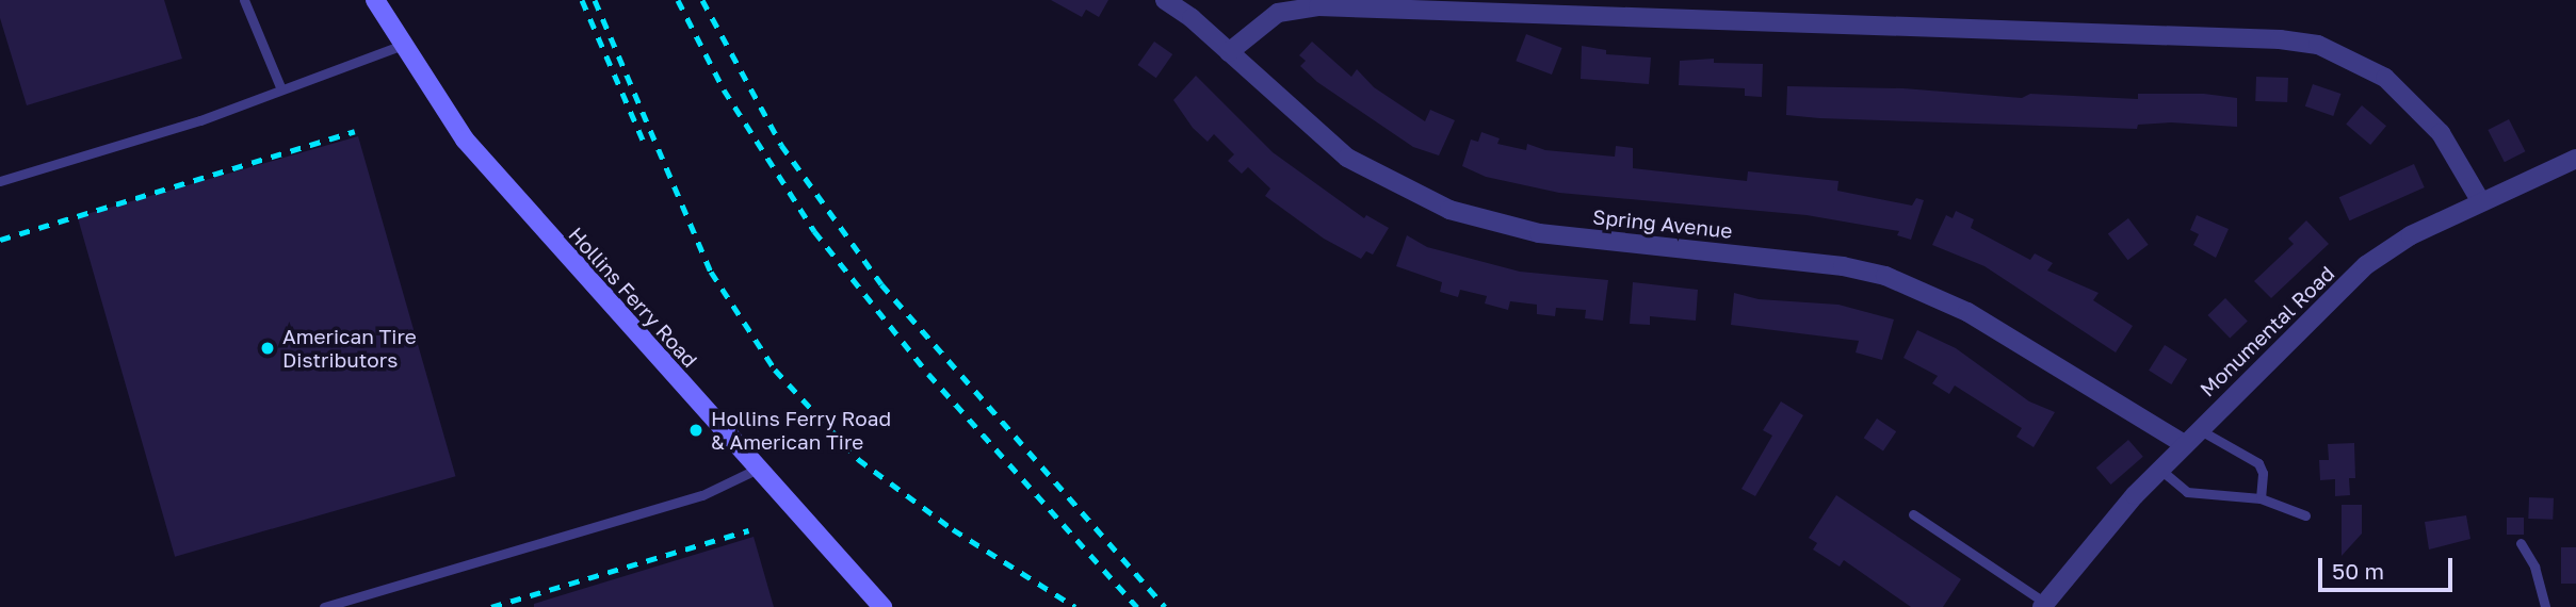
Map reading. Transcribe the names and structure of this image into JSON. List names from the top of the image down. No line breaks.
{"streets":{"street":["Spring Avenue","Hollins Ferry Road","Monumental Road"]},"crossings":[["Spring Avenue","Monumental Road"]],"places":["American Tire Distributors","Hollins Ferry Road & American Tire"],"scale_bar":"50 m"}
